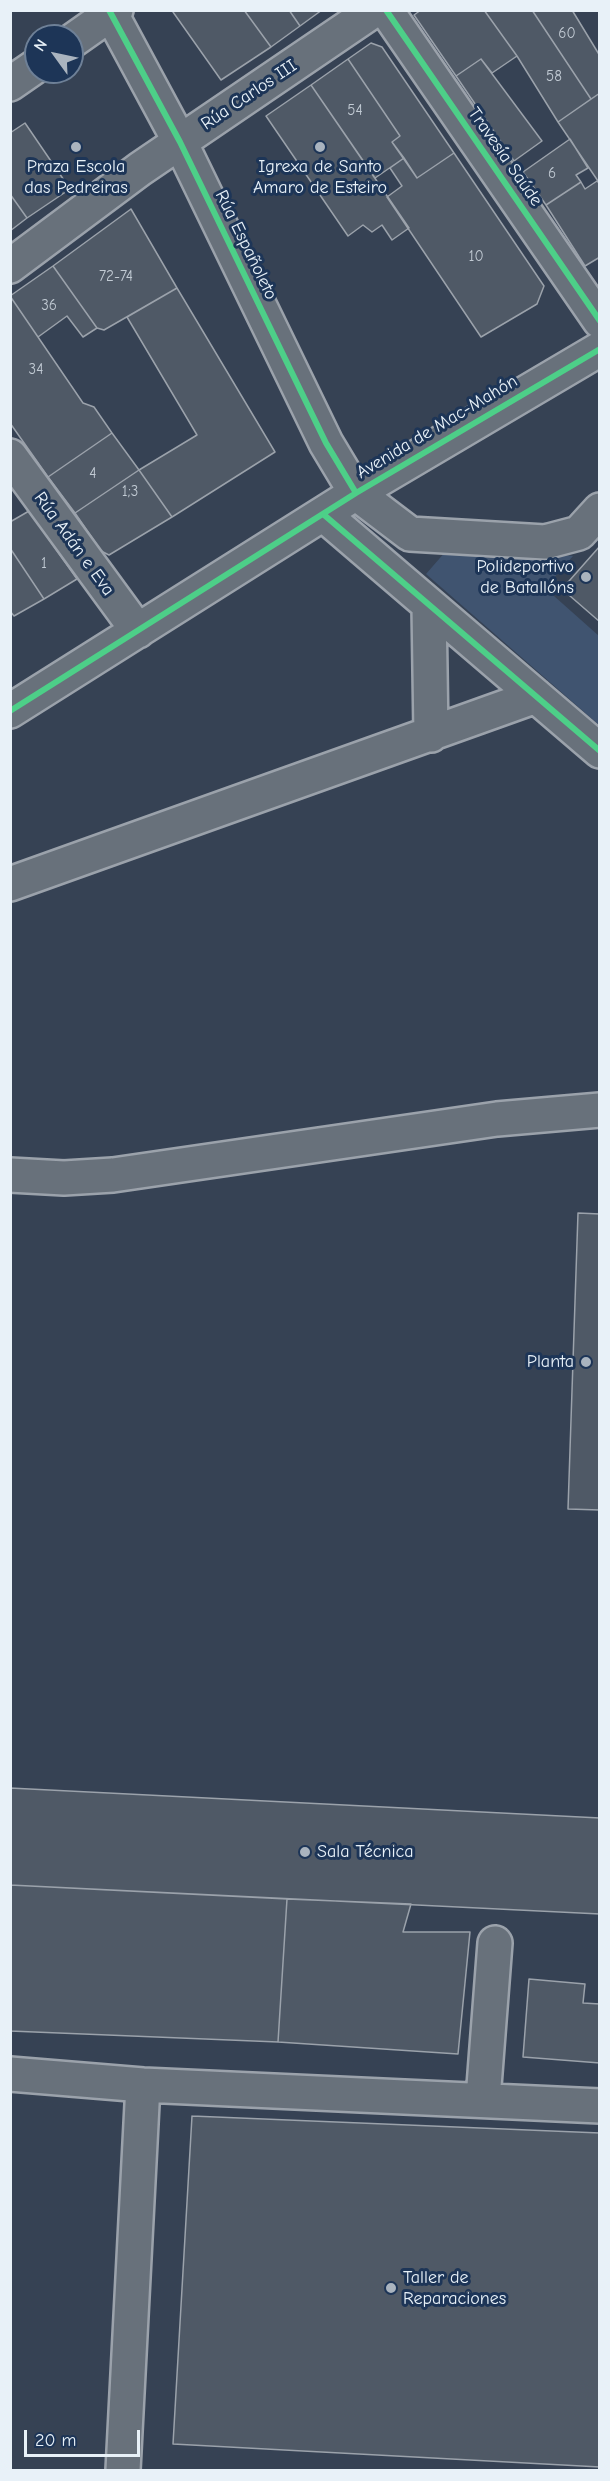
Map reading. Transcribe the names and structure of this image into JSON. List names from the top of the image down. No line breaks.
{"streets":{"street":["Rúa Carlos III","Travesía Saúde","Rúa Españoleto","Avenida de Mac-Mahón","Rúa Adán e Eva"]},"crossings":[["Rúa Carlos III","Rúa Españoleto"],["Rúa Españoleto","Avenida de Mac-Mahón"],["Avenida de Mac-Mahón","Rúa Adán e Eva"]],"places":["Praza Escola das Pedreiras","Igrexa de Santo Amaro de Esteiro","Polideportivo de Batallóns","Planta","Sala Técnica","Taller de Reparaciones"],"house_numbers":["60","58","54","6","10","72-74","36","34","4","1;3","1"],"scale_bar":"20 m","north":"top left"}
